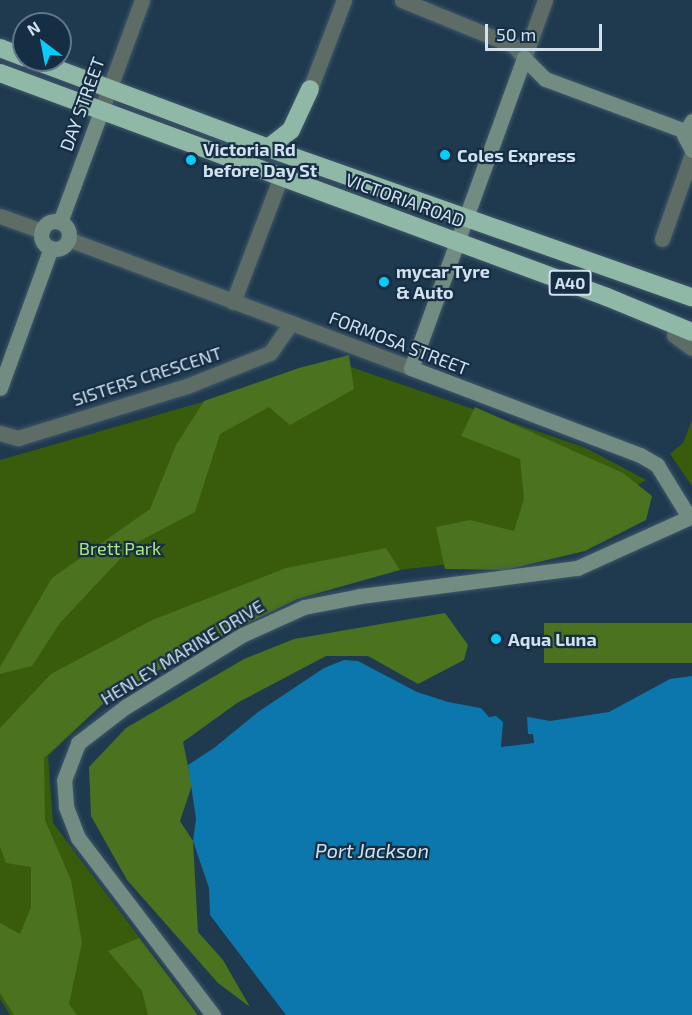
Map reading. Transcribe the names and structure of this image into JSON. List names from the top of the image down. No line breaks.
{"streets":{"highway":["VICTORIA ROAD","A40"],"street":["DAY STREET","FORMOSA STREET","SISTERS CRESCENT","HENLEY MARINE DRIVE"]},"crossings":[["DAY STREET","VICTORIA ROAD"],["DAY STREET","FORMOSA STREET"],["FORMOSA STREET","SISTERS CRESCENT"],["FORMOSA STREET","HENLEY MARINE DRIVE"]],"water":["Port Jackson"],"parks":["Brett Park"],"places":["Coles Express","Victoria Rd before Day St","mycar Tyre & Auto","Aqua Luna"],"scale_bar":"50 m","north":"top left"}
